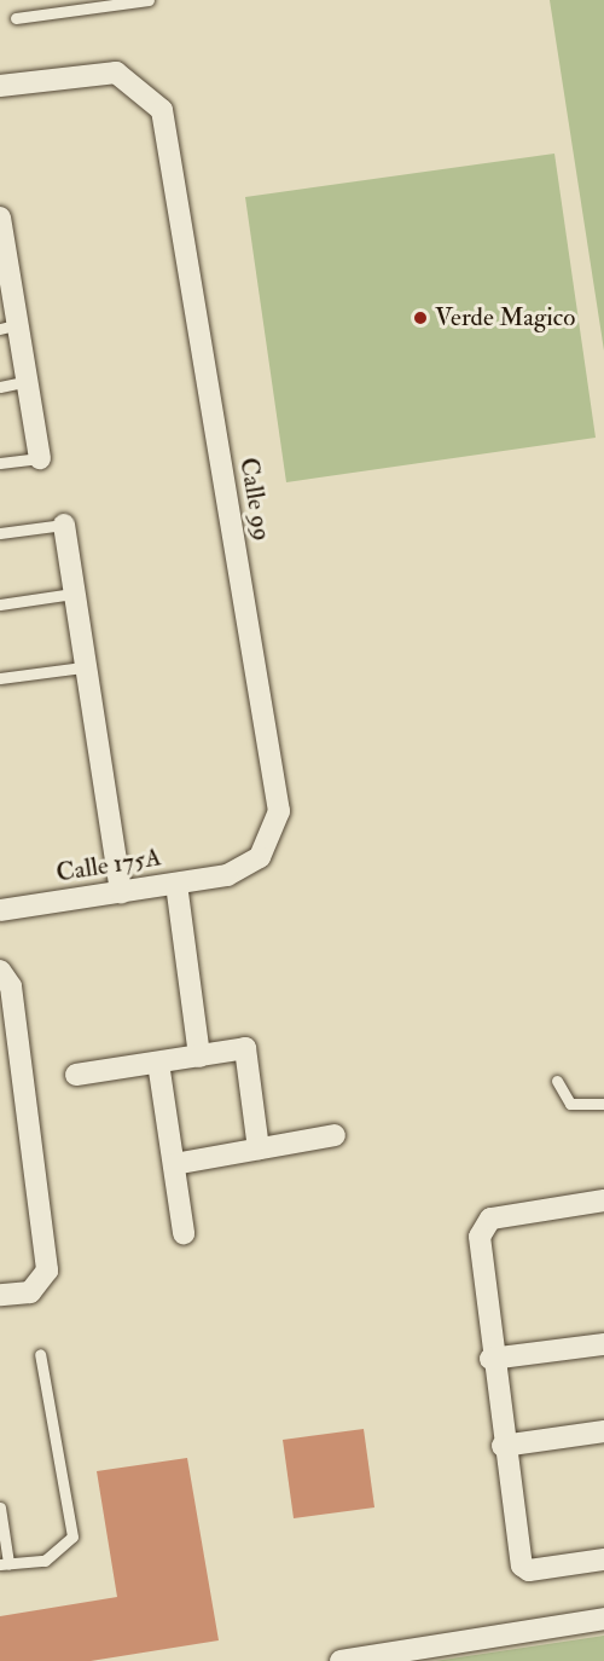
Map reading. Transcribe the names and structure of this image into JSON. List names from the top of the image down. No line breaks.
{"streets":{"street":["Calle 99","Calle 175A"]},"crossings":[["Calle 99","Calle 175A"]],"places":["Verde Magico"]}
